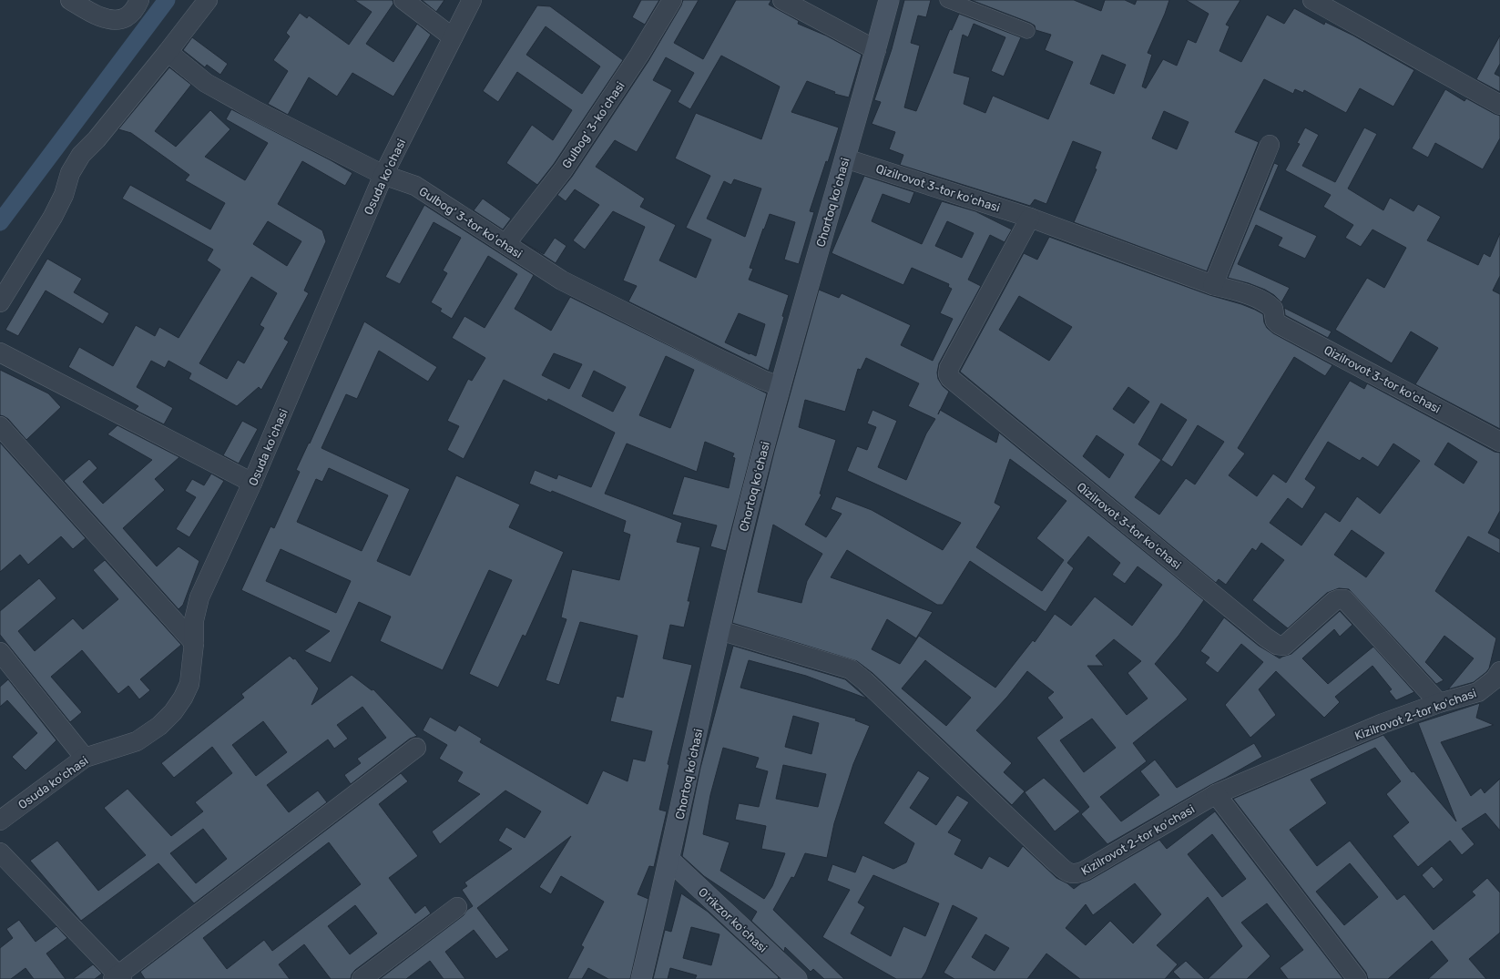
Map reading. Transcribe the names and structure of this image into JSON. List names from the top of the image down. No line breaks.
{"streets":{"main road":["Chortoq koʻchasi","Oʻrikzor koʻchasi"],"street":["Gulbog' 3-koʻchasi","Osuda koʻchasi","Qizilrovot 3-tor koʻchasi","Gulbog' 3-tor koʻchasi","Kizilrovot 2-tor koʻchasi"]},"crossings":[["Gulbog' 3-koʻchasi","Gulbog' 3-tor koʻchasi"],["Osuda koʻchasi","Gulbog' 3-tor koʻchasi"],["Qizilrovot 3-tor koʻchasi","Chortoq koʻchasi"],["Qizilrovot 3-tor koʻchasi","Kizilrovot 2-tor koʻchasi"],["Chortoq koʻchasi","Gulbog' 3-tor koʻchasi"],["Chortoq koʻchasi","Kizilrovot 2-tor koʻchasi"],["Chortoq koʻchasi","Oʻrikzor koʻchasi"]]}
